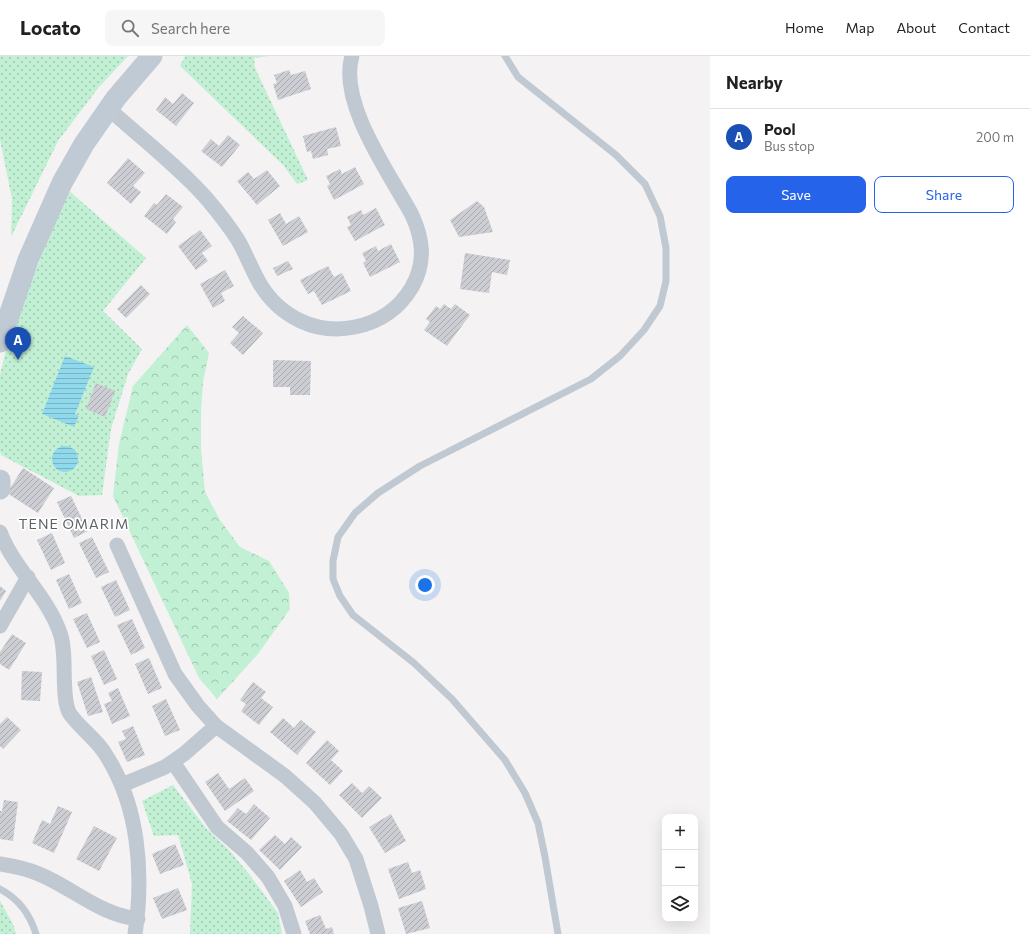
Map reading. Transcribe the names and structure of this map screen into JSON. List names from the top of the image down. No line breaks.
{"districts":["TENE OMARIM"],"page":{"header":"Locato","search":"Search here","nav":["Home","Map","About","Contact"],"heading":"Nearby","list":[{"mark":"A","name":"Pool","note":"Bus stop","value":"200 m"}],"buttons":["Save","Share"],"pins":"A","map_buttons":["+","−"]}}
